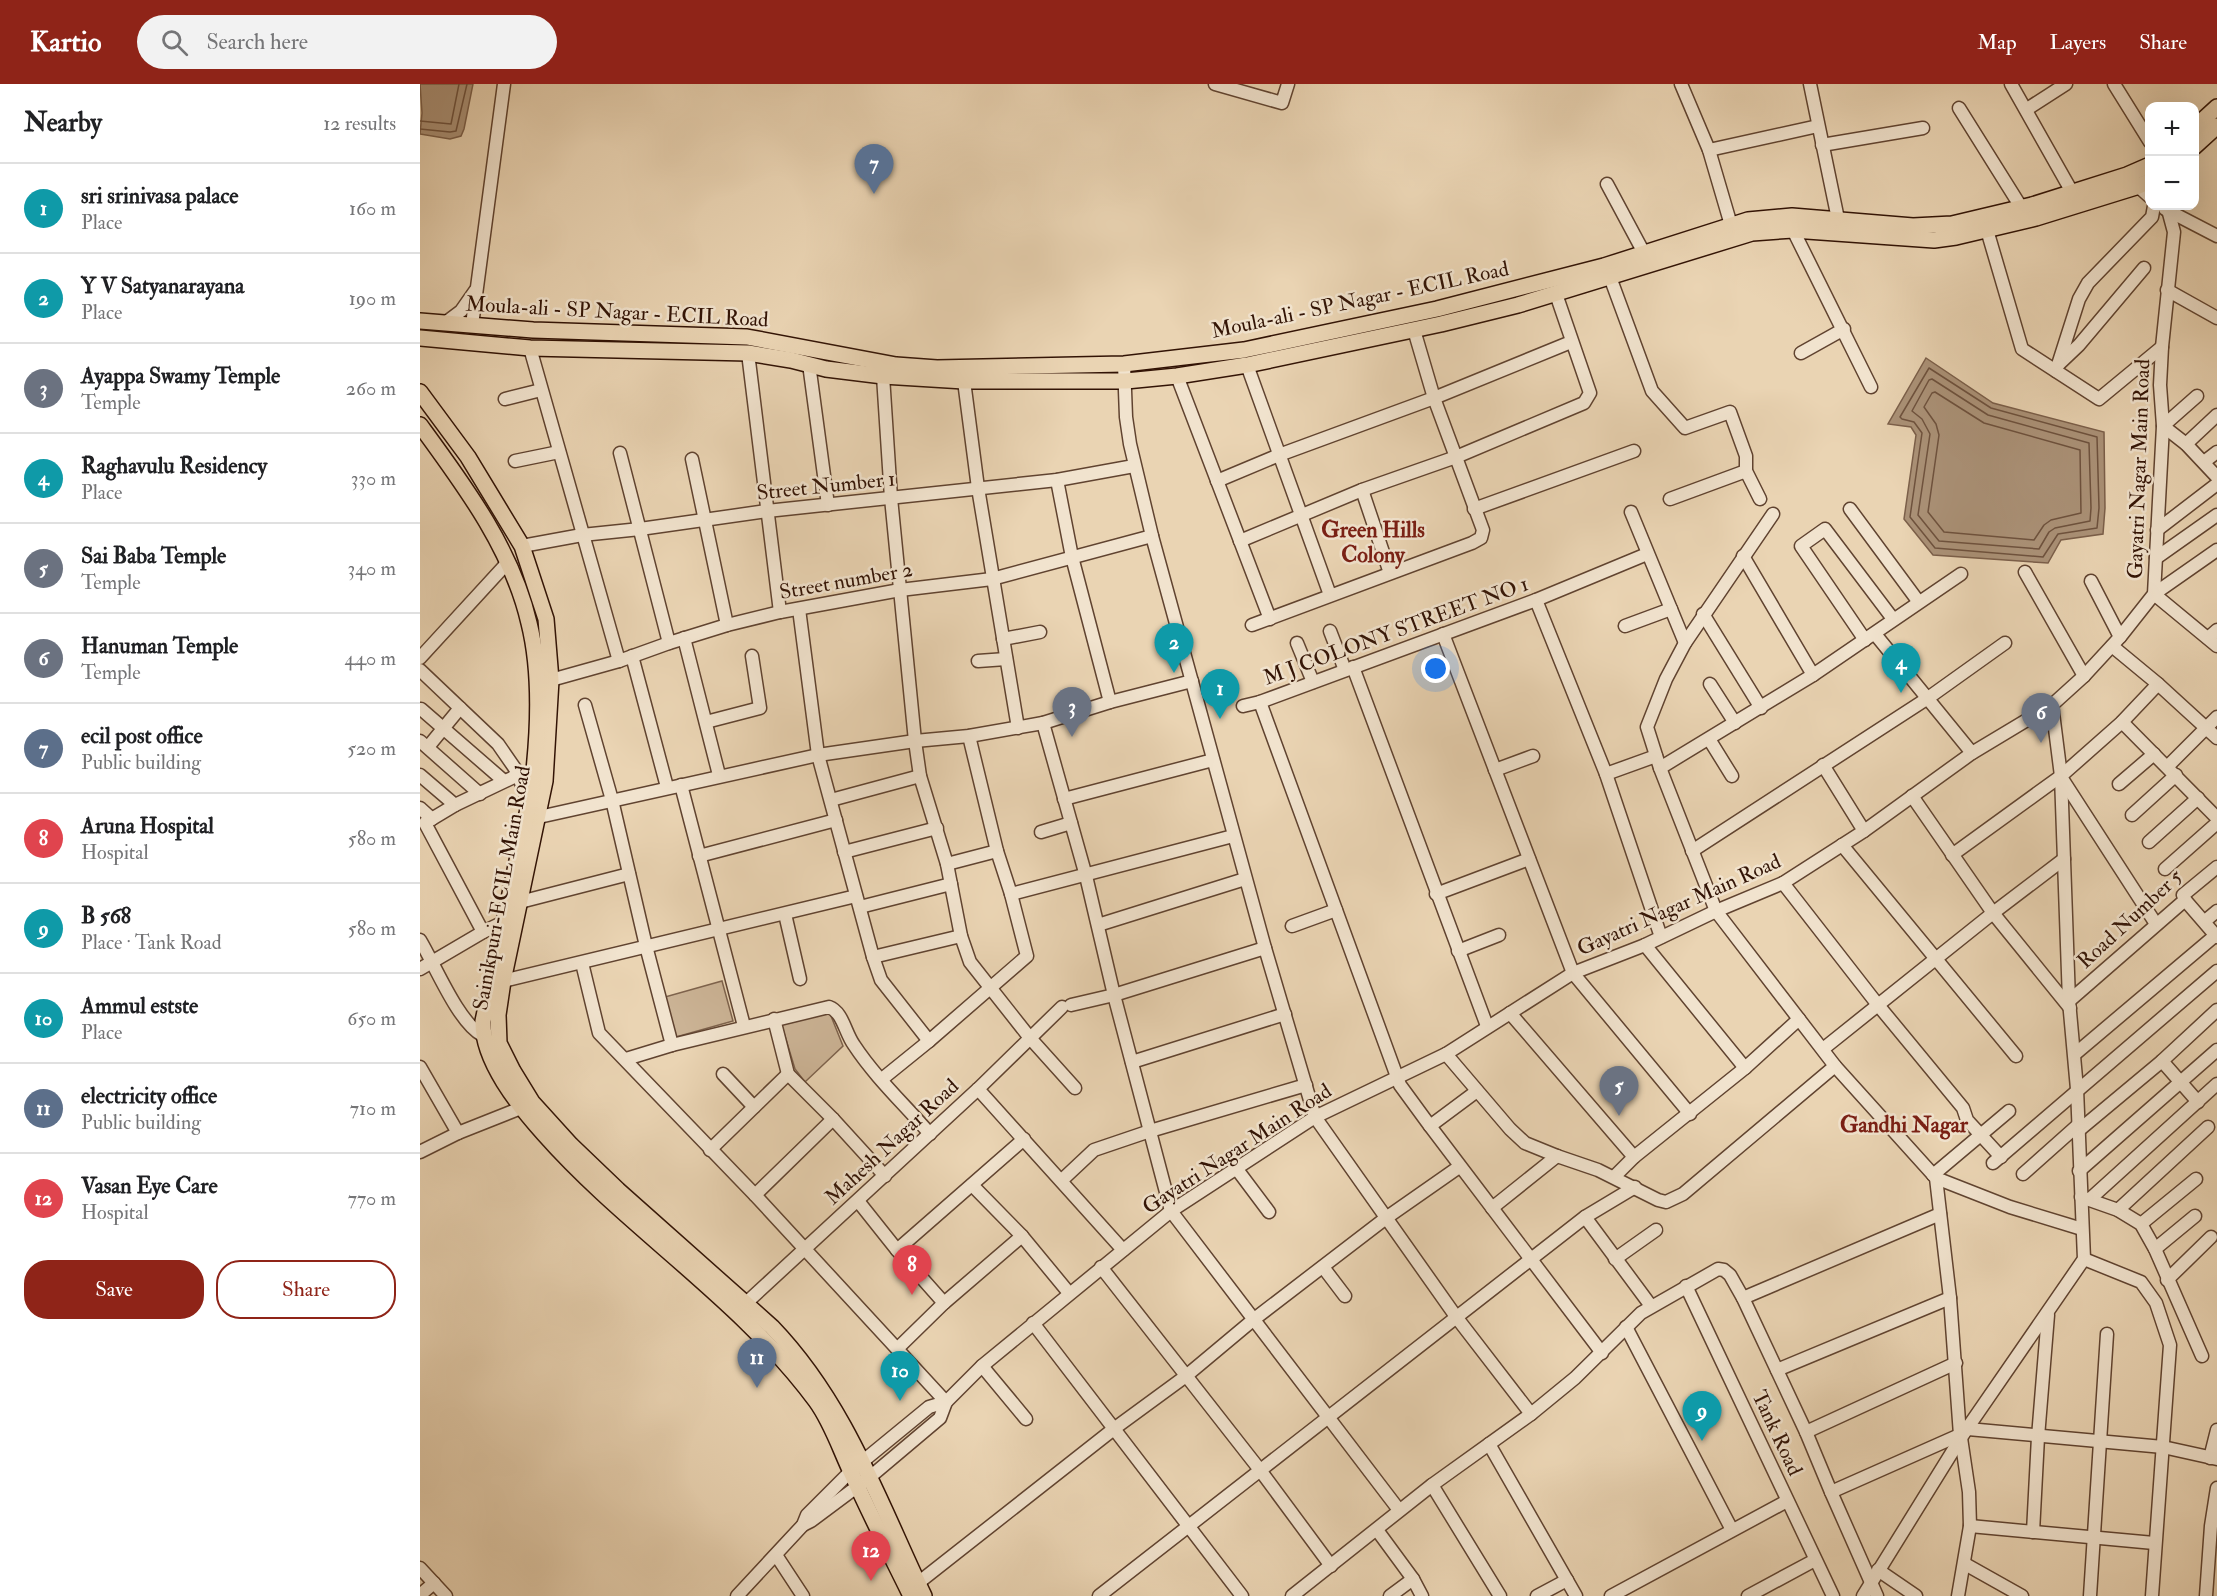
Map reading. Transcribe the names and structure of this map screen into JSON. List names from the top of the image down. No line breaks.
{"streets":{"main road":["Moula-ali - SP Nagar - ECIL Road","Sainikpuri-ECIL Main Road"],"street":["Gayatri Nagar Main Road","Street Number 1","Street number 2","M J COLONY STREET NO 1","Road Number 5","Mahesh Nagar Road","Tank Road"]},"crossings":[["Gayatri Nagar Main Road","M J COLONY STREET NO 1"],["Gayatri Nagar Main Road","Sainikpuri-ECIL Main Road"],["Street Number 1","Sainikpuri-ECIL Main Road"],["Street number 2","Sainikpuri-ECIL Main Road"],["Sainikpuri-ECIL Main Road","Mahesh Nagar Road"]],"districts":["Green Hills Colony","Gandhi Nagar"],"page":{"header":"Kartio","search":"Search here","nav":["Map","Layers","Share"],"heading":["Nearby","12 results"],"map_buttons":["+","−"],"pins":["7","2","4","1","3","6","5","8","11","10","9","12"],"list":[{"mark":"1","name":"sri srinivasa palace","note":"Place","value":"160 m"},{"mark":"2","name":"Y V Satyanarayana","note":"Place","value":"190 m"},{"mark":"3","name":"Ayappa Swamy Temple","note":"Temple","value":"260 m"},{"mark":"4","name":"Raghavulu Residency","note":"Place","value":"330 m"},{"mark":"5","name":"Sai Baba Temple","note":"Temple","value":"340 m"},{"mark":"6","name":"Hanuman Temple","note":"Temple","value":"440 m"},{"mark":"7","name":"ecil post office","note":"Public building","value":"520 m"},{"mark":"8","name":"Aruna Hospital","note":"Hospital","value":"580 m"},{"mark":"9","name":"B 568","note":"Place · Tank Road","value":"580 m"},{"mark":"10","name":"Ammul estste","note":"Place","value":"650 m"},{"mark":"11","name":"electricity office","note":"Public building","value":"710 m"},{"mark":"12","name":"Vasan Eye Care","note":"Hospital","value":"770 m"}],"buttons":["Save","Share"]}}
